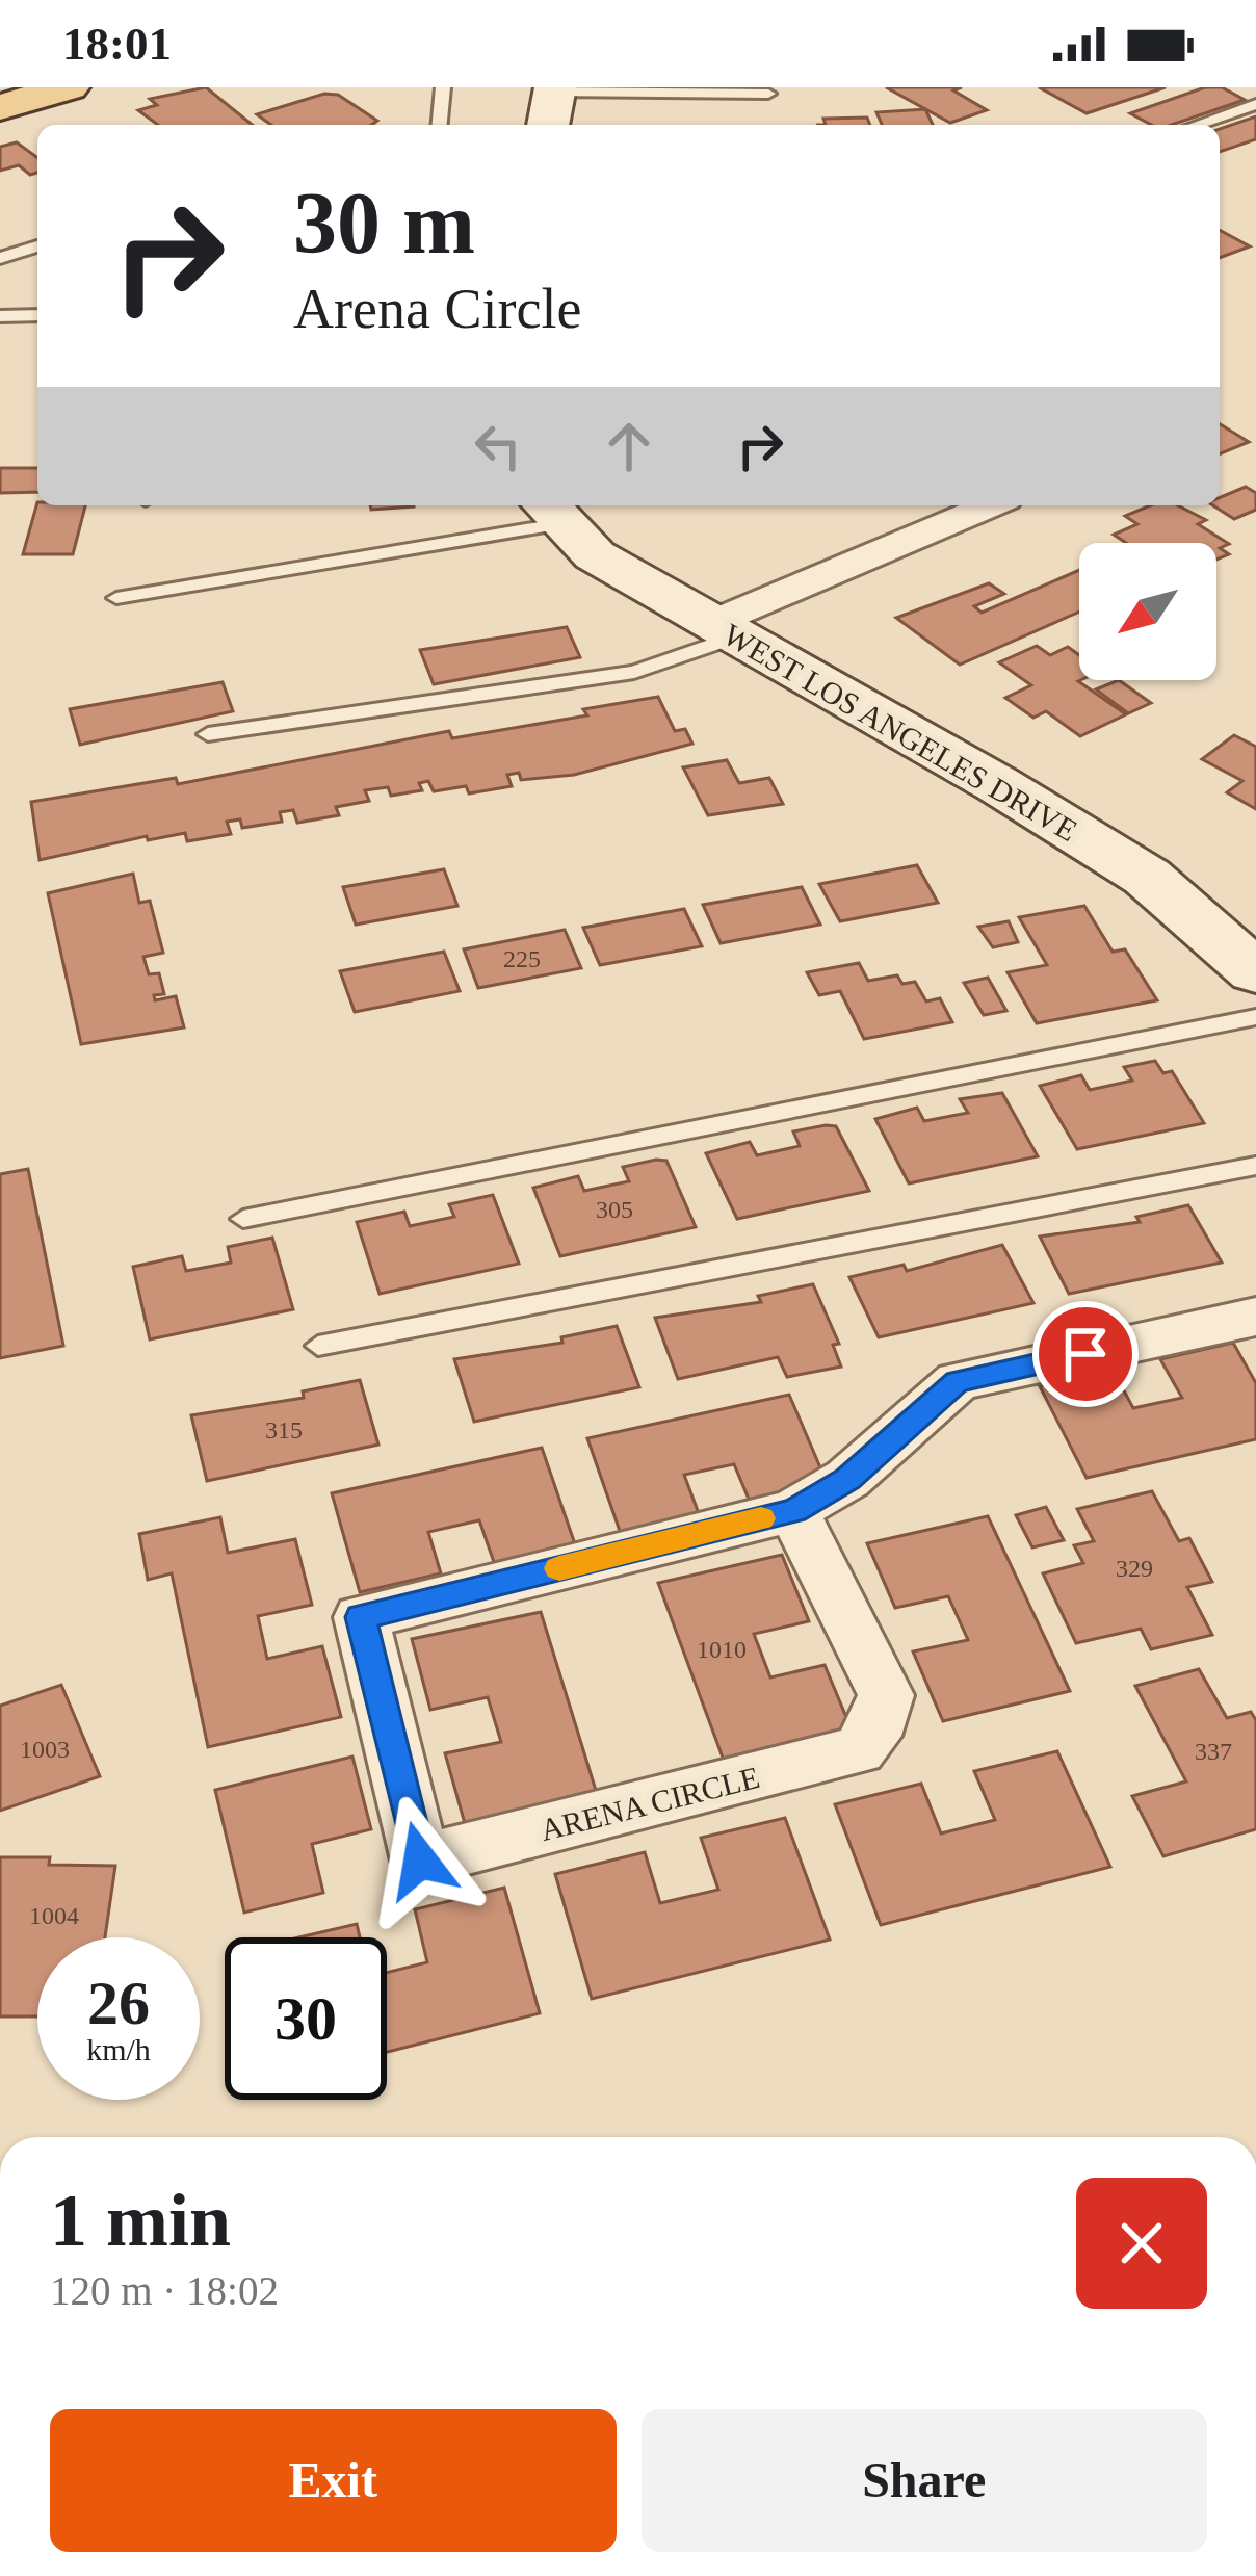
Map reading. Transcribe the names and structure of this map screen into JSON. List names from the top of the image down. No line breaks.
{"streets":{"main road":["WEST LOS ANGELES DRIVE"],"street":["ARENA CIRCLE"]},"house_numbers":["225","305","315","329","1010","1003","337","1004"],"north":"bottom left","page":{"status":"18:01","turn":["30 m","Arena Circle"],"speed":"26 km/h","limit":"30","heading":["1 min","120 m · 18:02"],"buttons":["Exit","Share"]}}
